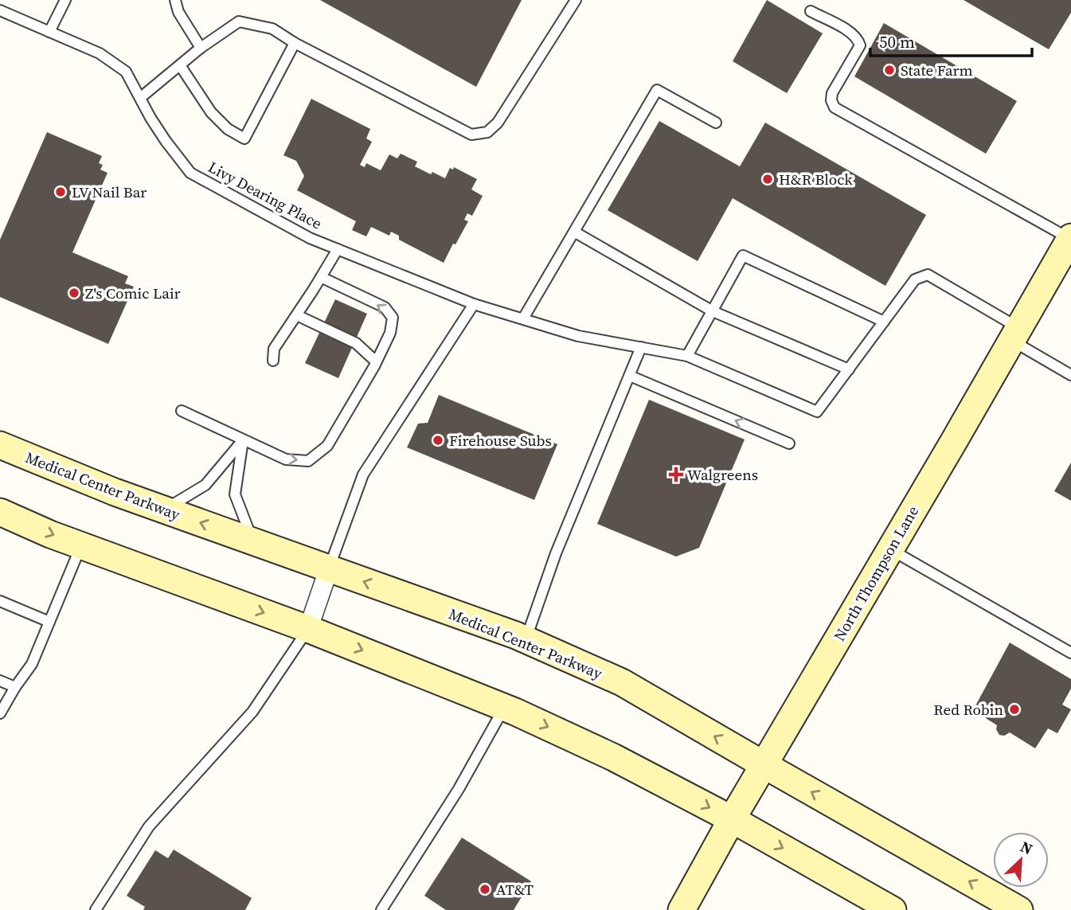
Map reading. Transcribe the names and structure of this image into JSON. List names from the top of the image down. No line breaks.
{"streets":{"main road":["Medical Center Parkway","North Thompson Lane"],"lane":["Livy Dearing Place"]},"crossings":[["Medical Center Parkway","North Thompson Lane"]],"places":{"other":["State Farm","H&R Block","LV Nail Bar","Z's Comic Lair","Firehouse Subs","Red Robin","AT&T"],"health":["Walgreens"]},"scale_bar":"50 m","north":"top right"}
